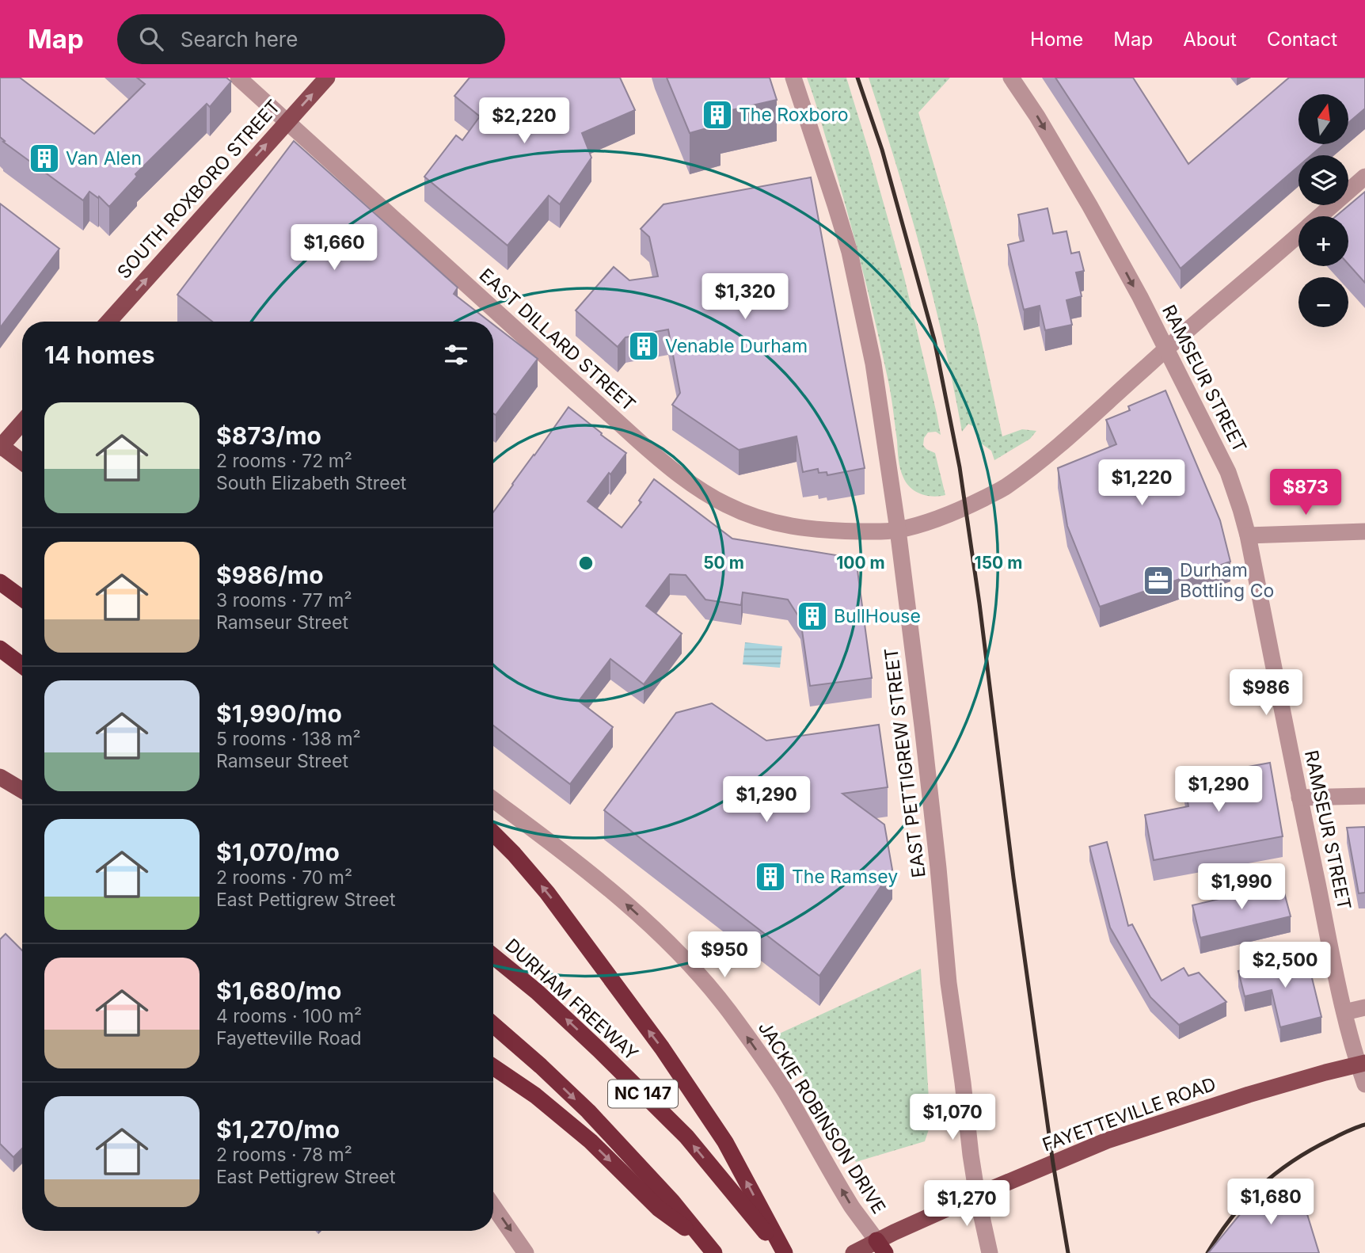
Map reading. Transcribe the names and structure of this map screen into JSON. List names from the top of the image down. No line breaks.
{"streets":{"highway":["DURHAM FREEWAY","NC 147"],"main road":["SOUTH ROXBORO STREET","FAYETTEVILLE ROAD"],"street":["EAST DILLARD STREET","RAMSEUR STREET","EAST PETTIGREW STREET","JACKIE ROBINSON DRIVE"]},"crossings":[["SOUTH ROXBORO STREET","EAST DILLARD STREET"],["EAST DILLARD STREET","RAMSEUR STREET"],["EAST DILLARD STREET","EAST PETTIGREW STREET"],["RAMSEUR STREET","FAYETTEVILLE ROAD"],["EAST PETTIGREW STREET","FAYETTEVILLE ROAD"],["FAYETTEVILLE ROAD","JACKIE ROBINSON DRIVE"]],"one_way":["SOUTH ROXBORO STREET","JACKIE ROBINSON DRIVE"],"places":{"building":["The Roxboro","Van Alen","Venable Durham","BullHouse","The Ramsey"],"office":["Durham Bottling Co"]},"north":"top","page":{"header":"Map","search":"Search here","nav":["Home","Map","About","Contact"],"map_buttons":["+","−"],"price":["$2,220","$1,660","$1,320","$1,220","$873","$986","$1,290","$1,290","$1,990","$950","$2,500","$1,070","$1,680","$1,270"],"heading":"14 homes","list":[{"name":"$873/mo","note":"2 rooms · 72 m² · South Elizabeth Street"},{"name":"$986/mo","note":"3 rooms · 77 m² · Ramseur Street"},{"name":"$1,990/mo","note":"5 rooms · 138 m² · Ramseur Street"},{"name":"$1,070/mo","note":"2 rooms · 70 m² · East Pettigrew Street"},{"name":"$1,680/mo","note":"4 rooms · 100 m² · Fayetteville Road"},{"name":"$1,270/mo","note":"2 rooms · 78 m² · East Pettigrew Street"}]},"rings":["50 m","100 m","150 m"]}
